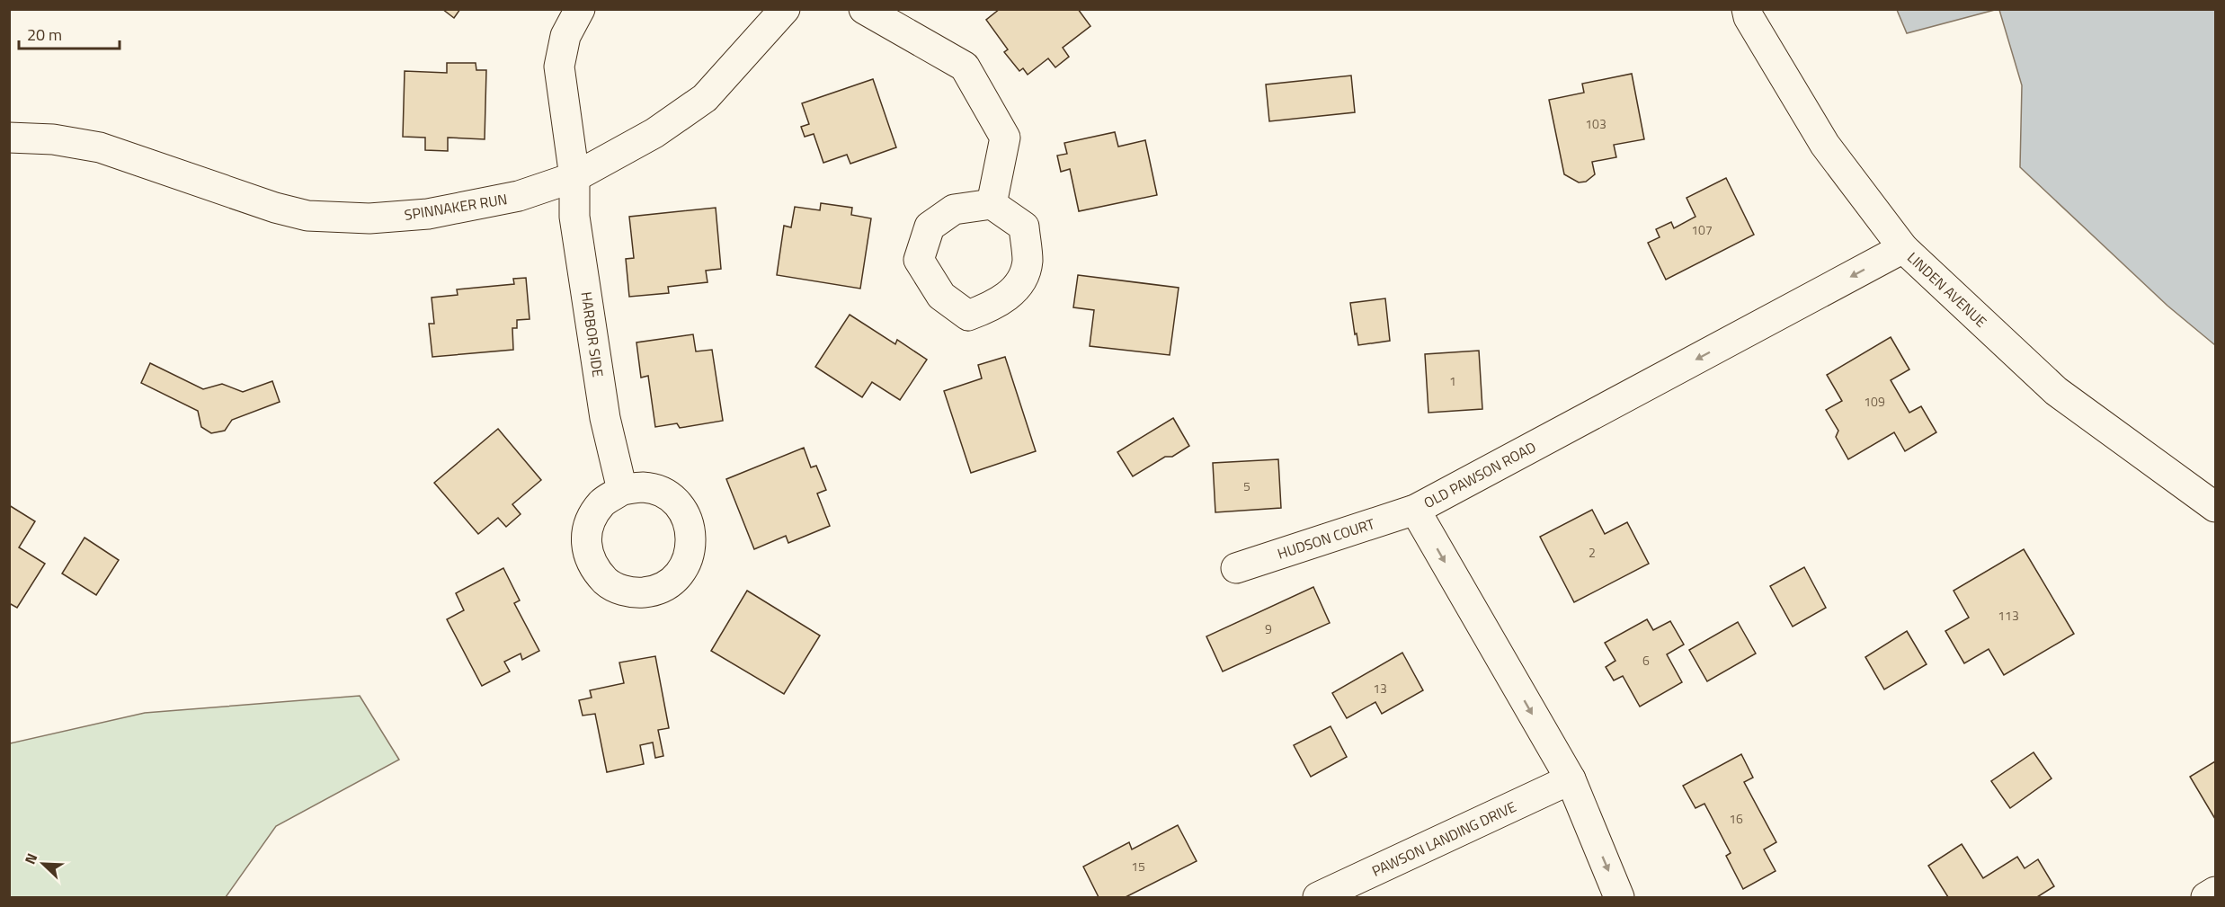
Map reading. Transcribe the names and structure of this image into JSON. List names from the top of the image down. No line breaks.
{"streets":{"street":["SPINNAKER RUN","LINDEN AVENUE","HARBOR SIDE","OLD PAWSON ROAD","HUDSON COURT","PAWSON LANDING DRIVE"]},"crossings":[["SPINNAKER RUN","HARBOR SIDE"],["LINDEN AVENUE","OLD PAWSON ROAD"],["OLD PAWSON ROAD","HUDSON COURT"],["OLD PAWSON ROAD","PAWSON LANDING DRIVE"]],"house_numbers":["103","107","1","109","5","2","113","9","6","13","16","15"],"scale_bar":"20 m","north":"top left"}
